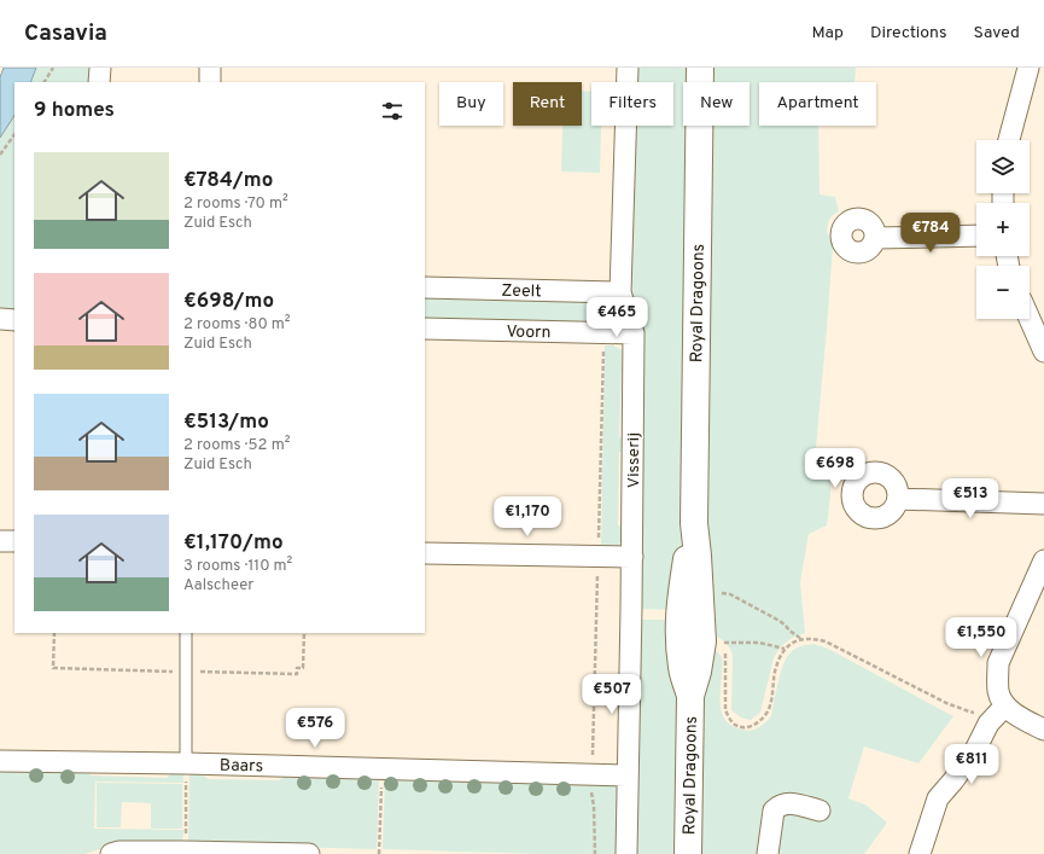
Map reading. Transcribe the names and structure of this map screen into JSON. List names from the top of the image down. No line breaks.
{"streets":{"main road":["Royal Dragoons"],"street":["Zeelt","Voorn","Visserij","Baars"]},"crossings":[["Zeelt","Visserij"],["Voorn","Visserij"],["Visserij","Baars"]],"page":{"header":"Casavia","nav":["Map","Directions","Saved"],"chip":["Buy","Rent","Filters","New","Apartment"],"heading":"9 homes","map_buttons":["+","−"],"list":[{"name":"€784/mo","note":"2 rooms · 70 m² · Zuid Esch"},{"name":"€698/mo","note":"2 rooms · 80 m² · Zuid Esch"},{"name":"€513/mo","note":"2 rooms · 52 m² · Zuid Esch"},{"name":"€1,170/mo","note":"3 rooms · 110 m² · Aalscheer"}],"price":["€784","€465","€698","€513","€1,170","€1,550","€507","€576","€811"]}}
